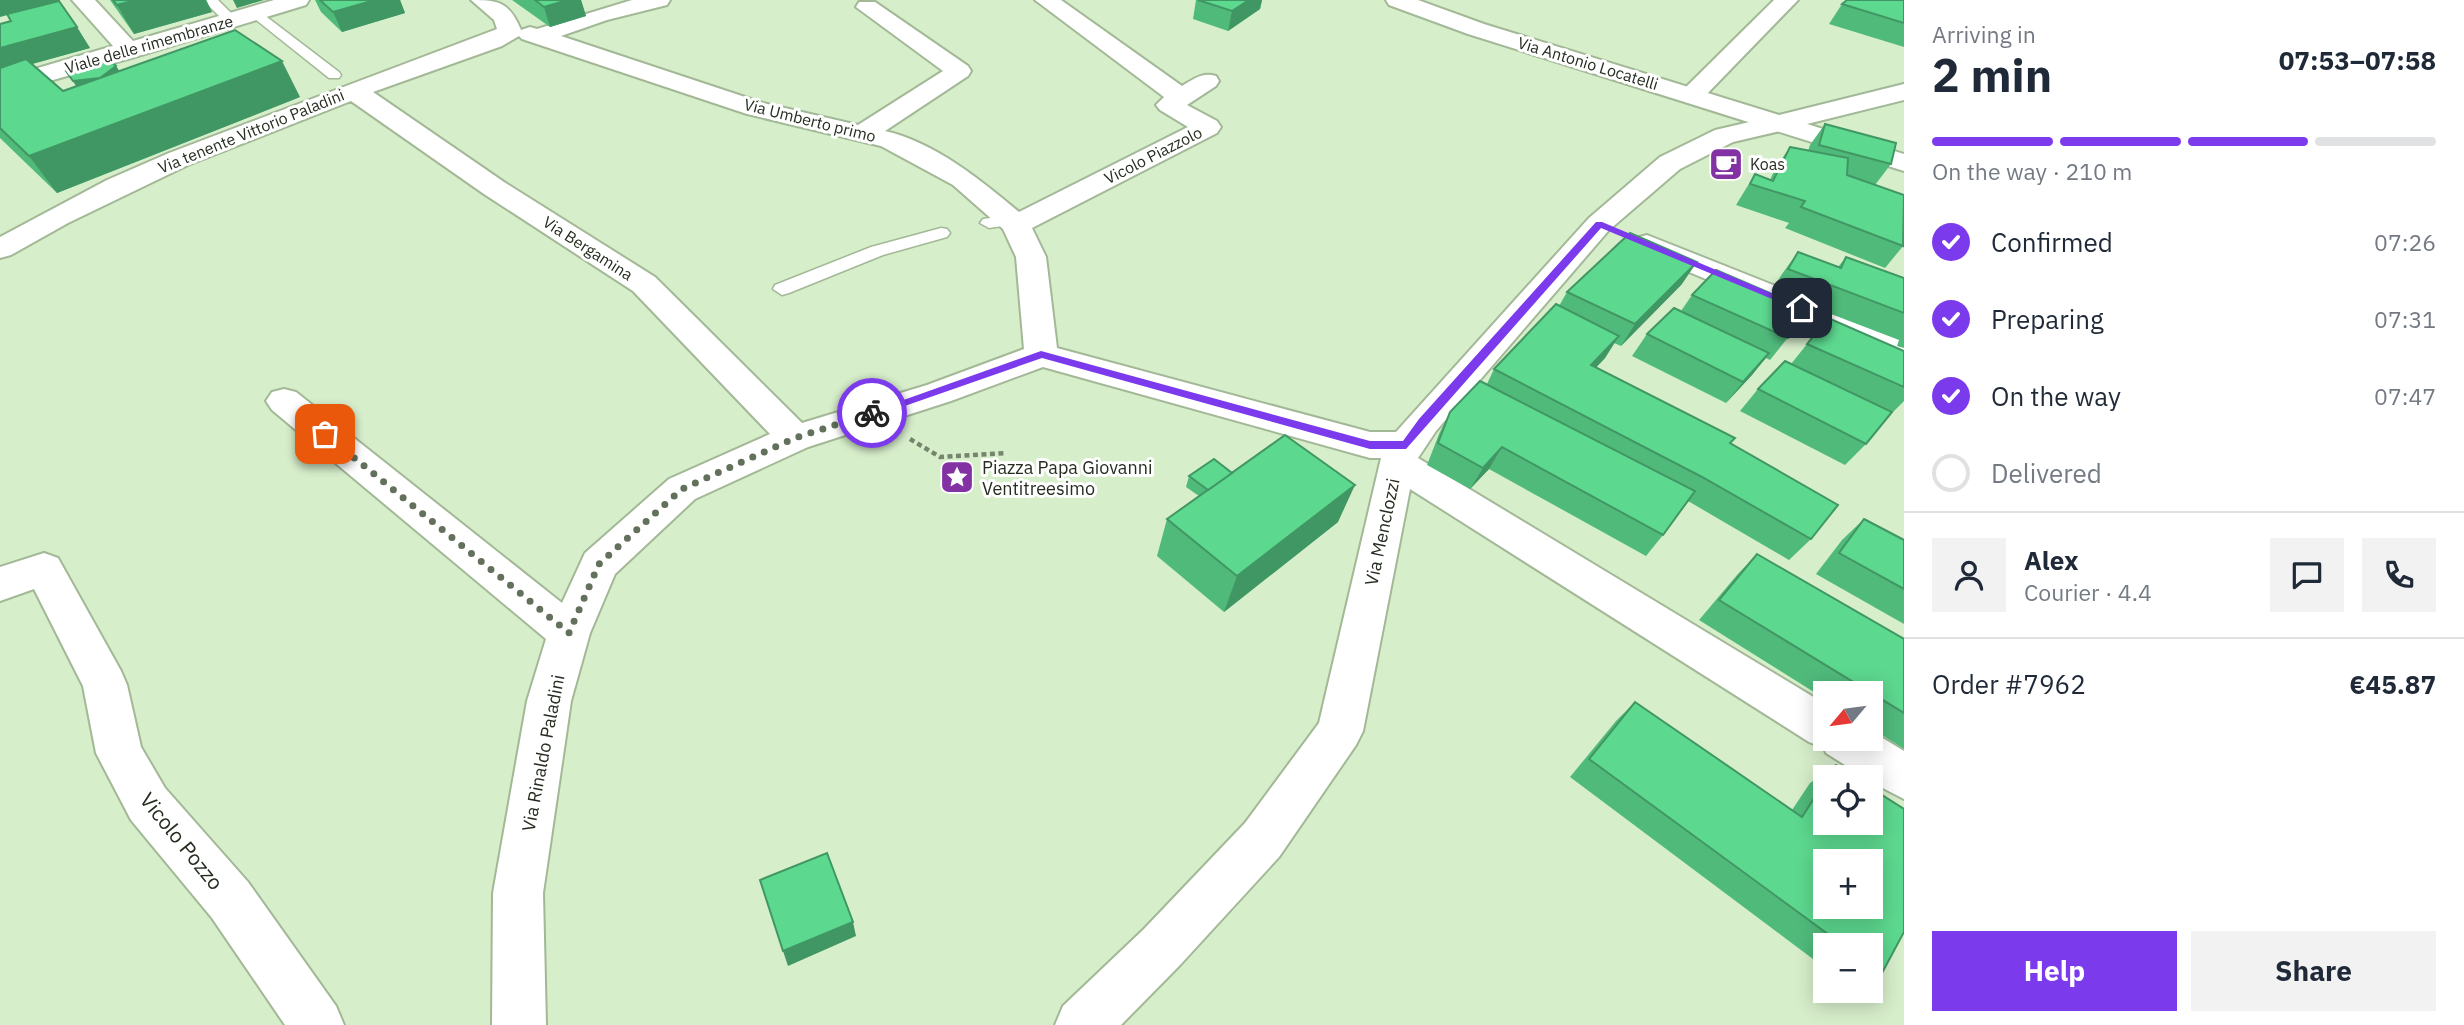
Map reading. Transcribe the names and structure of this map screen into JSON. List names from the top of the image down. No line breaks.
{"streets":{"street":["Viale delle rimembranze","Via Antonio Locatelli","Via Umberto primo","Via tenente Vittorio Paladini","Vicolo Piazzolo","Via Bergamina","Via Menclozzi","Via Rinaldo Paladini","Vicolo Pozzo"]},"crossings":[["Via Antonio Locatelli","Via Menclozzi"],["Via Umberto primo","Vicolo Piazzolo"],["Via Umberto primo","Via Rinaldo Paladini"],["Via tenente Vittorio Paladini","Via Bergamina"],["Via Bergamina","Via Rinaldo Paladini"]],"places":{"cafe":["Koas"],"place":["Piazza Papa Giovanni Ventitreesimo"]},"north":"bottom left","page":{"heading":["2 min","Arriving in","07:53–07:58"],"panel":["Alex","Courier · 4.4","Order #7962","€45.87"],"bar":"On the way · 210 m","list":[["Confirmed","07:26"],["Preparing","07:31"],["On the way","07:47"],"Delivered"],"map_buttons":["+","−"],"buttons":["Help","Share"]}}
